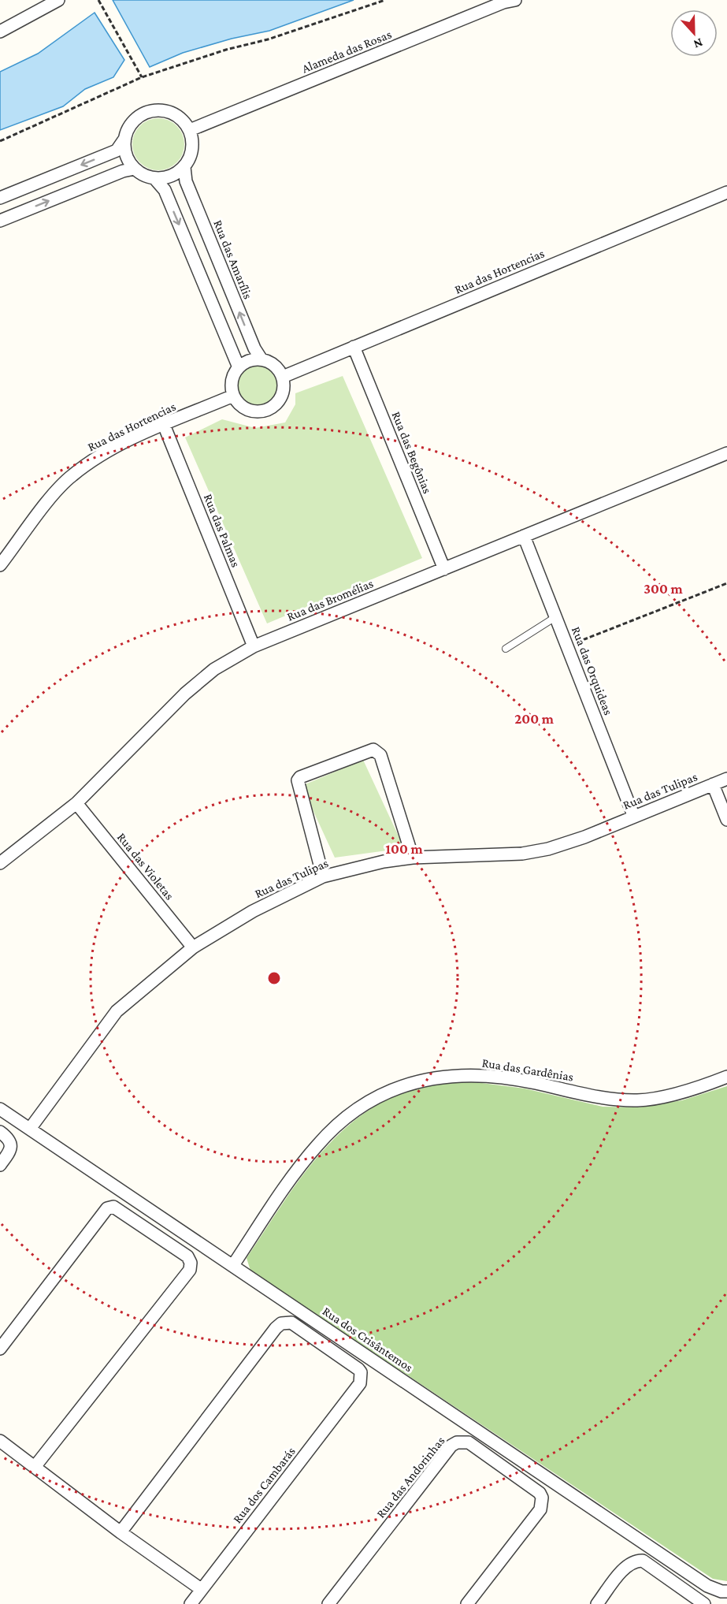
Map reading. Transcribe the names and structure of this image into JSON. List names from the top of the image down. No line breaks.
{"streets":{"street":["Alameda das Rosas","Rua das Amarílis","Rua das Hortencias","Rua das Begônias","Rua das Palmas","Rua das Bromélias","Rua das Orquideas","Rua das Tulipas","Rua das Violetas","Rua das Gardênias","Rua dos Crisântemos","Rua das Andorinhas","Rua dos Cambarás"]},"crossings":[["Alameda das Rosas","Rua das Amarílis"],["Rua das Amarílis","Rua das Hortencias"],["Rua das Hortencias","Rua das Begônias"],["Rua das Hortencias","Rua das Palmas"],["Rua das Begônias","Rua das Bromélias"],["Rua das Palmas","Rua das Bromélias"],["Rua das Bromélias","Rua das Orquideas"],["Rua das Bromélias","Rua das Violetas"],["Rua das Orquideas","Rua das Tulipas"],["Rua das Tulipas","Rua das Violetas"],["Rua das Tulipas","Rua dos Crisântemos"],["Rua das Gardênias","Rua dos Crisântemos"]],"north":"bottom","rings":["300 m","200 m","100 m"]}
